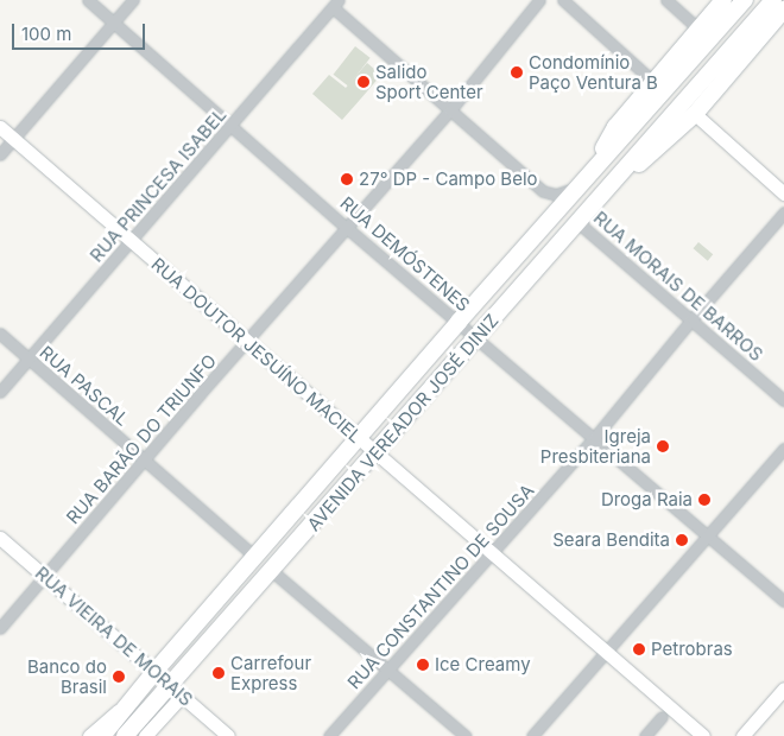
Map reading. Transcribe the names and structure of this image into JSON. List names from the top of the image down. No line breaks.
{"streets":{"main road":["AVENIDA VEREADOR JOSÉ DINIZ"],"street":["RUA PRINCESA ISABEL","RUA DEMÓSTENES","RUA MORAIS DE BARROS","RUA DOUTOR JESUÍNO MACIEL","RUA PASCAL","RUA BARÃO DO TRIUNFO","RUA CONSTANTINO DE SOUSA","RUA VIEIRA DE MORAIS"]},"crossings":[["RUA PRINCESA ISABEL","RUA DEMÓSTENES"],["RUA PRINCESA ISABEL","RUA DOUTOR JESUÍNO MACIEL"],["RUA PRINCESA ISABEL","RUA PASCAL"],["RUA DEMÓSTENES","AVENIDA VEREADOR JOSÉ DINIZ"],["RUA DEMÓSTENES","RUA BARÃO DO TRIUNFO"],["RUA DEMÓSTENES","RUA CONSTANTINO DE SOUSA"],["RUA MORAIS DE BARROS","AVENIDA VEREADOR JOSÉ DINIZ"],["RUA MORAIS DE BARROS","RUA CONSTANTINO DE SOUSA"],["RUA DOUTOR JESUÍNO MACIEL","AVENIDA VEREADOR JOSÉ DINIZ"],["RUA DOUTOR JESUÍNO MACIEL","RUA BARÃO DO TRIUNFO"],["RUA DOUTOR JESUÍNO MACIEL","RUA CONSTANTINO DE SOUSA"],["RUA PASCAL","AVENIDA VEREADOR JOSÉ DINIZ"],["RUA PASCAL","RUA BARÃO DO TRIUNFO"],["AVENIDA VEREADOR JOSÉ DINIZ","RUA VIEIRA DE MORAIS"],["RUA BARÃO DO TRIUNFO","RUA VIEIRA DE MORAIS"]],"places":["Condomínio Paço Ventura B","Salido Sport Center","27° DP - Campo Belo","Igreja Presbiteriana","Droga Raia","Seara Bendita","Petrobras","Ice Creamy","Carrefour Express","Banco do Brasil"],"scale_bar":"100 m"}
